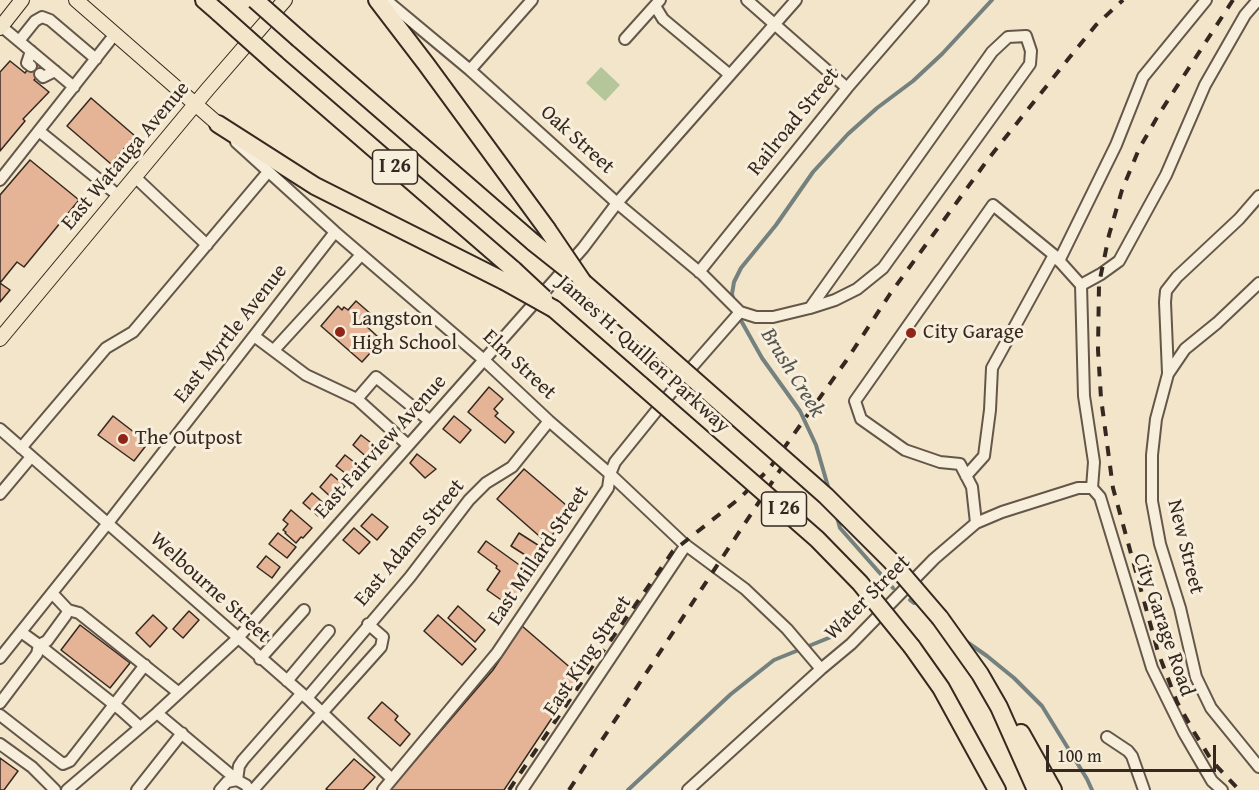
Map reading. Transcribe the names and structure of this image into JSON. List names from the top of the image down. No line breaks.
{"streets":{"highway":["I 26","James H. Quillen Parkway"],"main road":["East Watauga Avenue","Elm Street"],"street":["Railroad Street","Oak Street","East Myrtle Avenue","East Fairview Avenue","East Adams Street","New Street","East Millard Street","Welbourne Street","Water Street","City Garage Road","East King Street"]},"crossings":[["Railroad Street","Oak Street"],["Oak Street","East Fairview Avenue"],["Oak Street","East Millard Street"],["East Watauga Avenue","Elm Street"],["East Myrtle Avenue","Elm Street"],["East Myrtle Avenue","Welbourne Street"],["Elm Street","East Fairview Avenue"],["Elm Street","East Adams Street"],["Elm Street","East Millard Street"],["Elm Street","Water Street"],["Elm Street","East King Street"],["East Fairview Avenue","Welbourne Street"],["East Adams Street","Welbourne Street"],["East Millard Street","Welbourne Street"],["Water Street","City Garage Road"]],"water":["Brush Creek"],"places":["Langston High School","City Garage","The Outpost"],"scale_bar":"100 m"}
